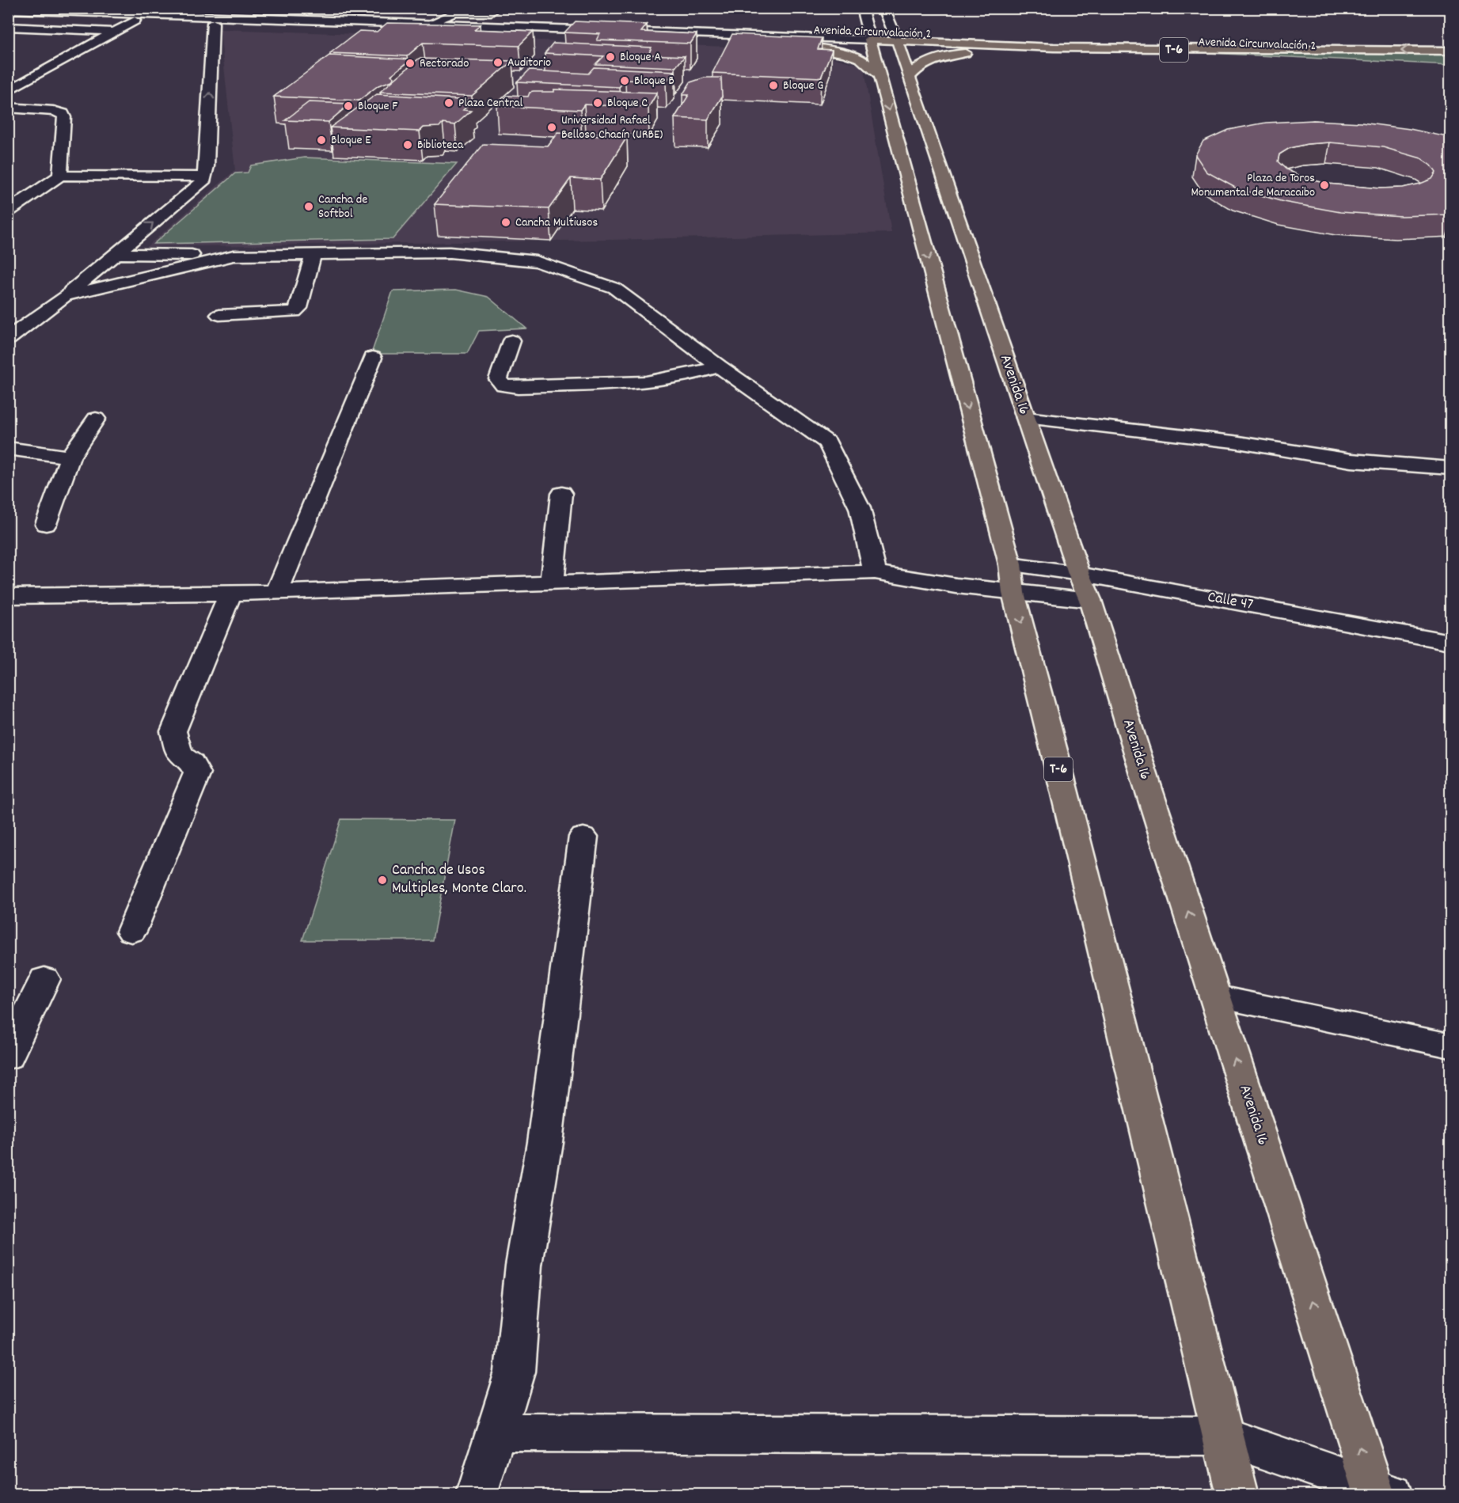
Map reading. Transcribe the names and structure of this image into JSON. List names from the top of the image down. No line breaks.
{"streets":{"highway":["Avenida Circunvalación 2","T-6","Avenida 16"],"street":["Calle 47"]},"crossings":[["Avenida Circunvalación 2","T-6"],["Avenida Circunvalación 2","Avenida 16"],["T-6","Calle 47"],["Avenida 16","Calle 47"]],"one_way":["Avenida 16"],"places":["Bloque A","Auditorio","Rectorado","Bloque B","Bloque G","Plaza Central","Bloque C","Bloque F","Universidad Rafael Belloso Chacín (URBE)","Bloque E","Biblioteca","Plaza de Toros Monumental de Maracaibo","Cancha de Softbol","Cancha Multiusos","Cancha de Usos Multiples, Monte Claro."]}
